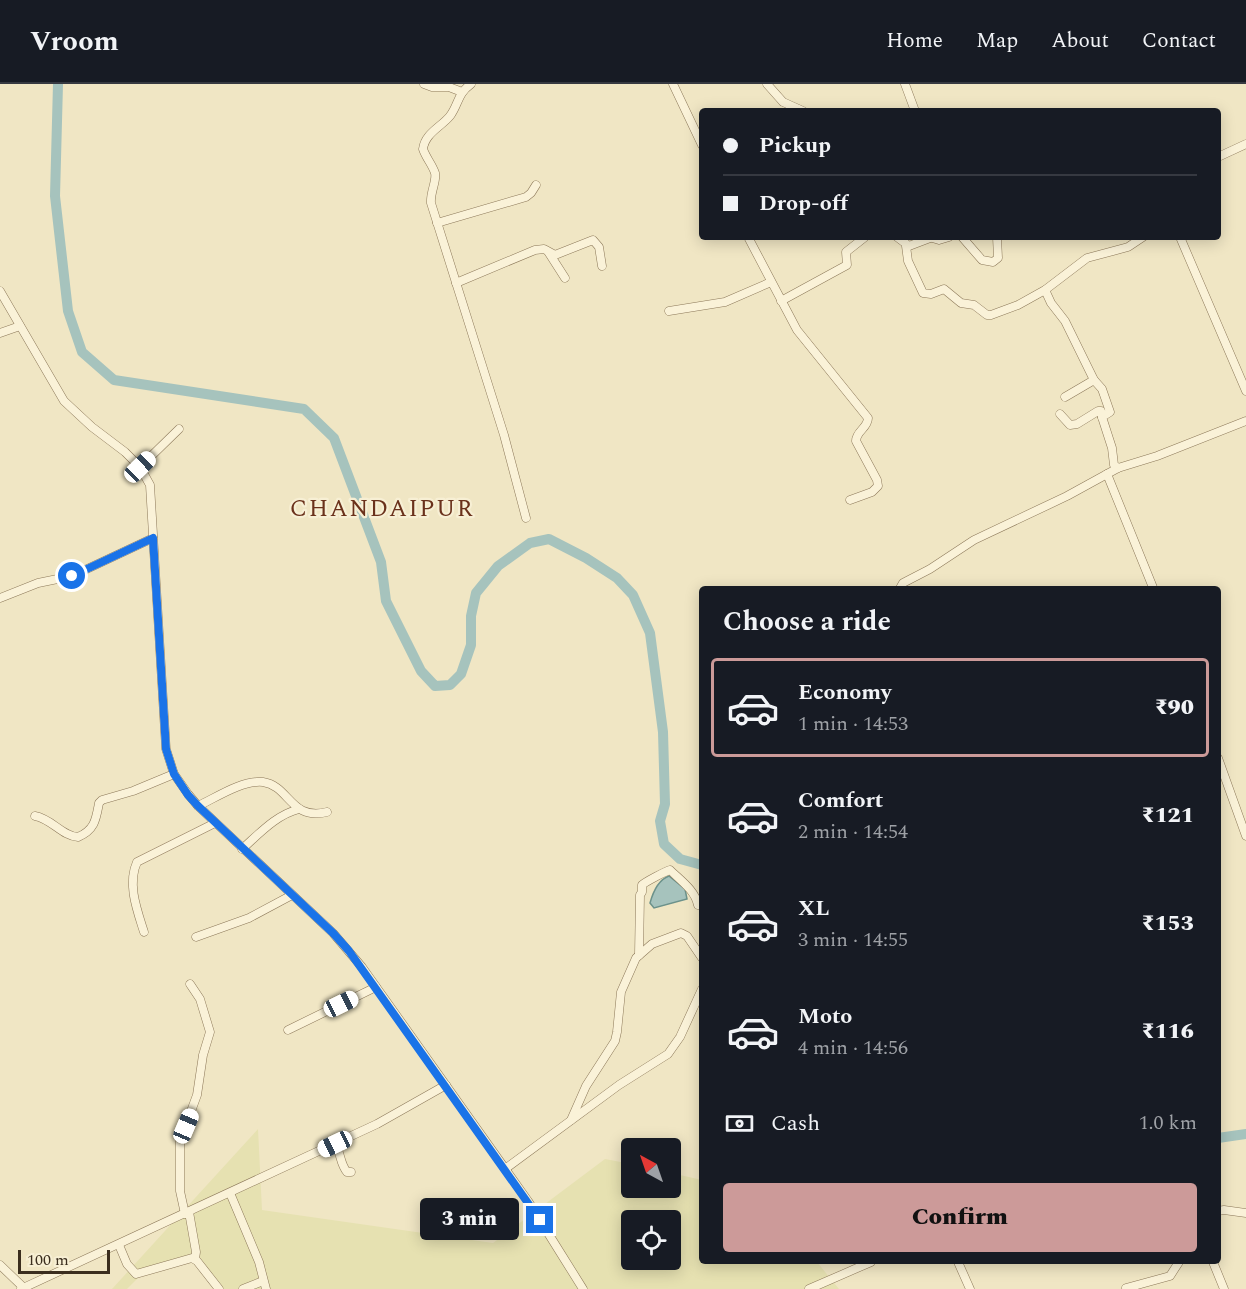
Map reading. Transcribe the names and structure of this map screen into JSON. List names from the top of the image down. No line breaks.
{"districts":["CHANDAIPUR"],"scale_bar":"100 m","north":"top left","page":{"header":"Vroom","nav":["Home","Map","About","Contact"],"banner":["Pickup","Drop-off"],"heading":"Choose a ride","list":[{"name":"Economy","note":"1 min · 14:53","value":"₹90"},{"name":"Comfort","note":"2 min · 14:54","value":"₹121"},{"name":"XL","note":"3 min · 14:55","value":"₹153"},{"name":"Moto","note":"4 min · 14:56","value":"₹116"}],"pay":["Cash","1.0 km"],"buttons":"Confirm","bubble":"3 min","scale":"100 m"}}
